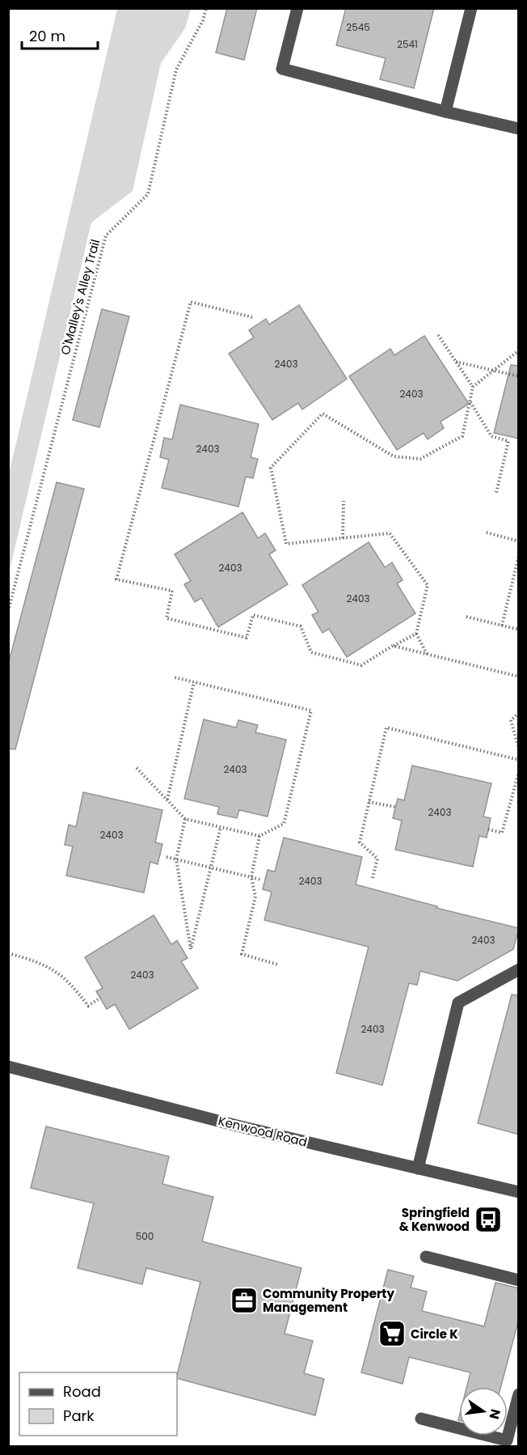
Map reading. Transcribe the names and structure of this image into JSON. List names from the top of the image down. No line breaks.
{"streets":{"street":["Kenwood Road"],"path":["O'Malley's Alley Trail"]},"places":{"bus stop":["Springfield & Kenwood"],"office":["Community Property Management"],"supermarket":["Circle K"]},"house_numbers":["2545","2541","2403","2403","2403","2403","2403","2403","2403","2403","2403","2403","2403","2403","500"],"legend":["Road","Park"],"scale_bar":"20 m","north":"right"}
